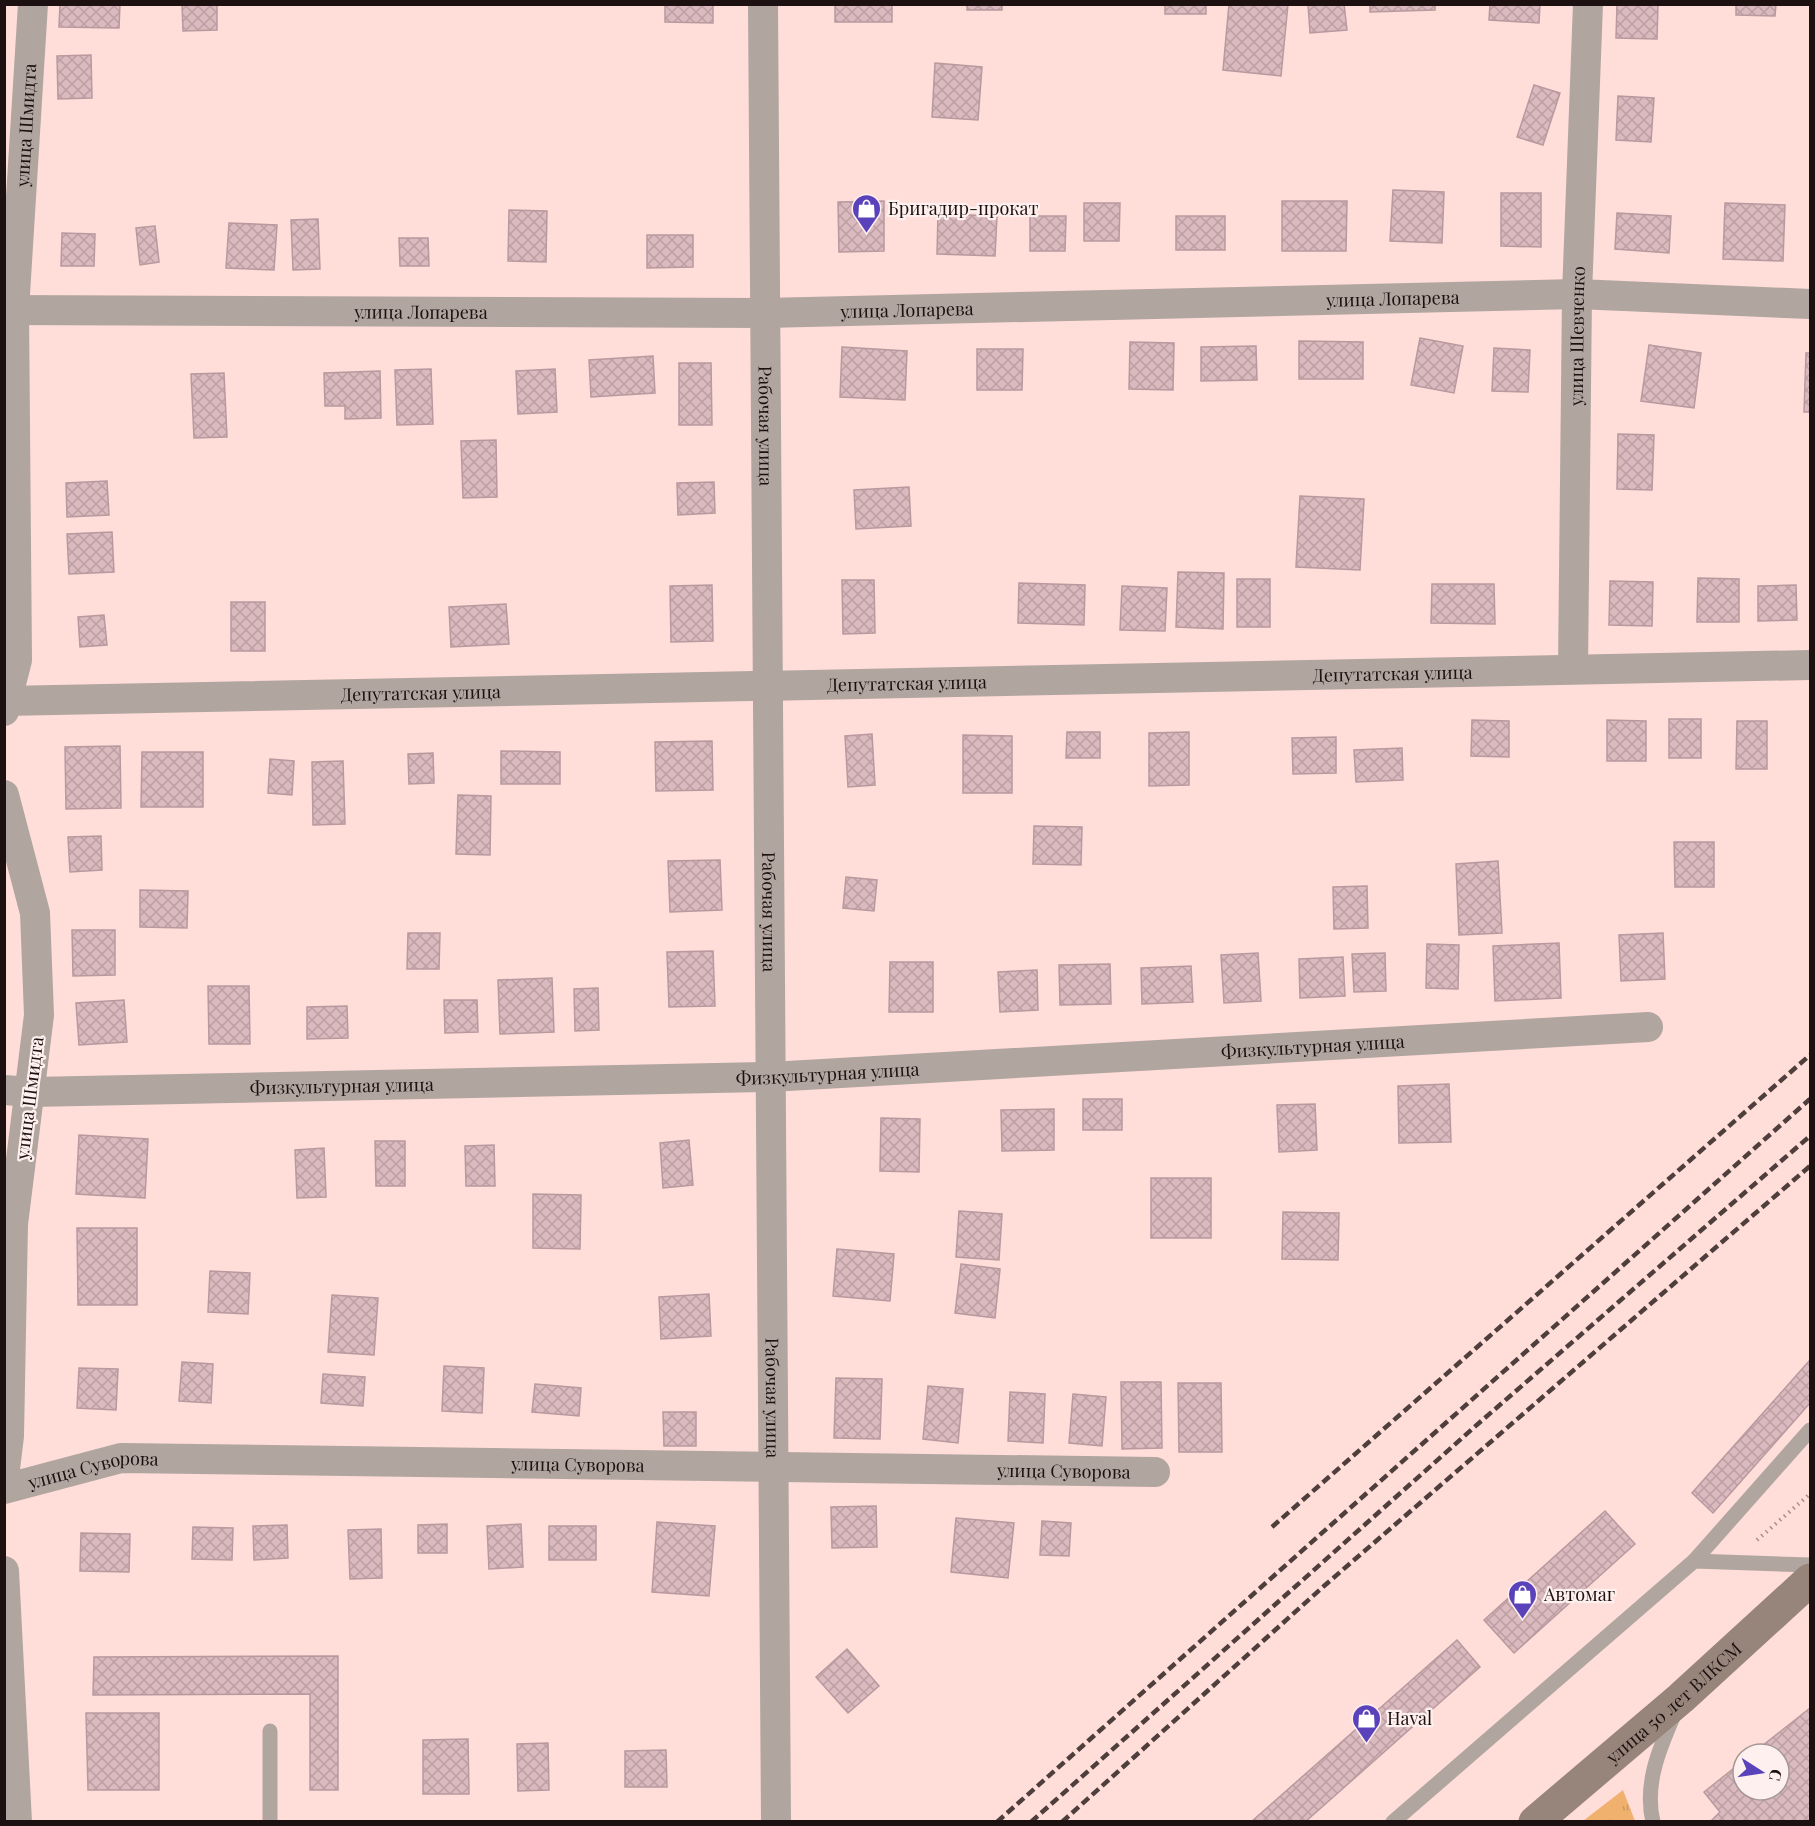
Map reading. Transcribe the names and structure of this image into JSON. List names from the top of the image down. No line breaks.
{"streets":{"street":["улица Шмидта","улица Лопарева","улица Шевченко","Рабочая улица","Депутатская улица","Физкультурная улица","улица Суворова","улица 50 лет ВЛКСМ"]},"crossings":[["улица Шмидта","улица Лопарева"],["улица Шмидта","Депутатская улица"],["улица Шмидта","Физкультурная улица"],["улица Лопарева","улица Шевченко"],["улица Лопарева","Рабочая улица"],["улица Шевченко","Депутатская улица"],["Рабочая улица","Депутатская улица"],["Рабочая улица","Физкультурная улица"],["Рабочая улица","улица Суворова"]],"places":{"shop":["Бригадир-прокат","Автомаг","Haval"]},"north":"right"}
